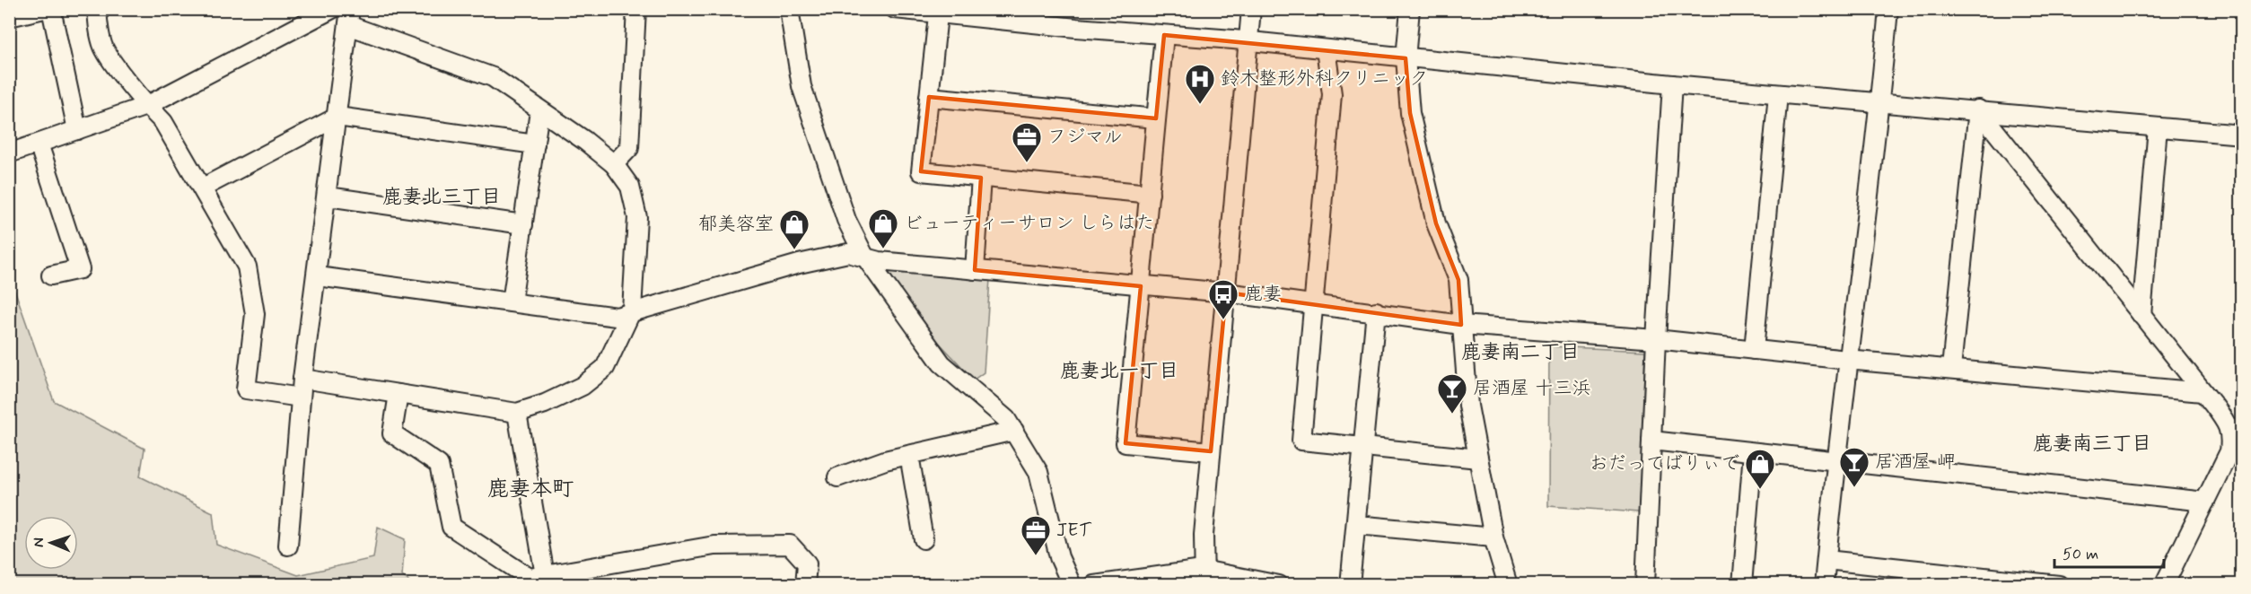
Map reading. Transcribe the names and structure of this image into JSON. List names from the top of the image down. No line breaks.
{"districts":["鹿妻北三丁目","鹿妻南二丁目","鹿妻北一丁目","鹿妻南三丁目","鹿妻本町"],"places":{"hospital":["鈴木整形外科クリニック"],"office":["フジマル","JET"],"shop":["ビューティーサロン しらはた","郁美容室","おだってばりぃで"],"bus stop":["鹿妻"],"bar":["居酒屋 十三浜","居酒屋 岬"]},"scale_bar":"50 m","north":"left"}
